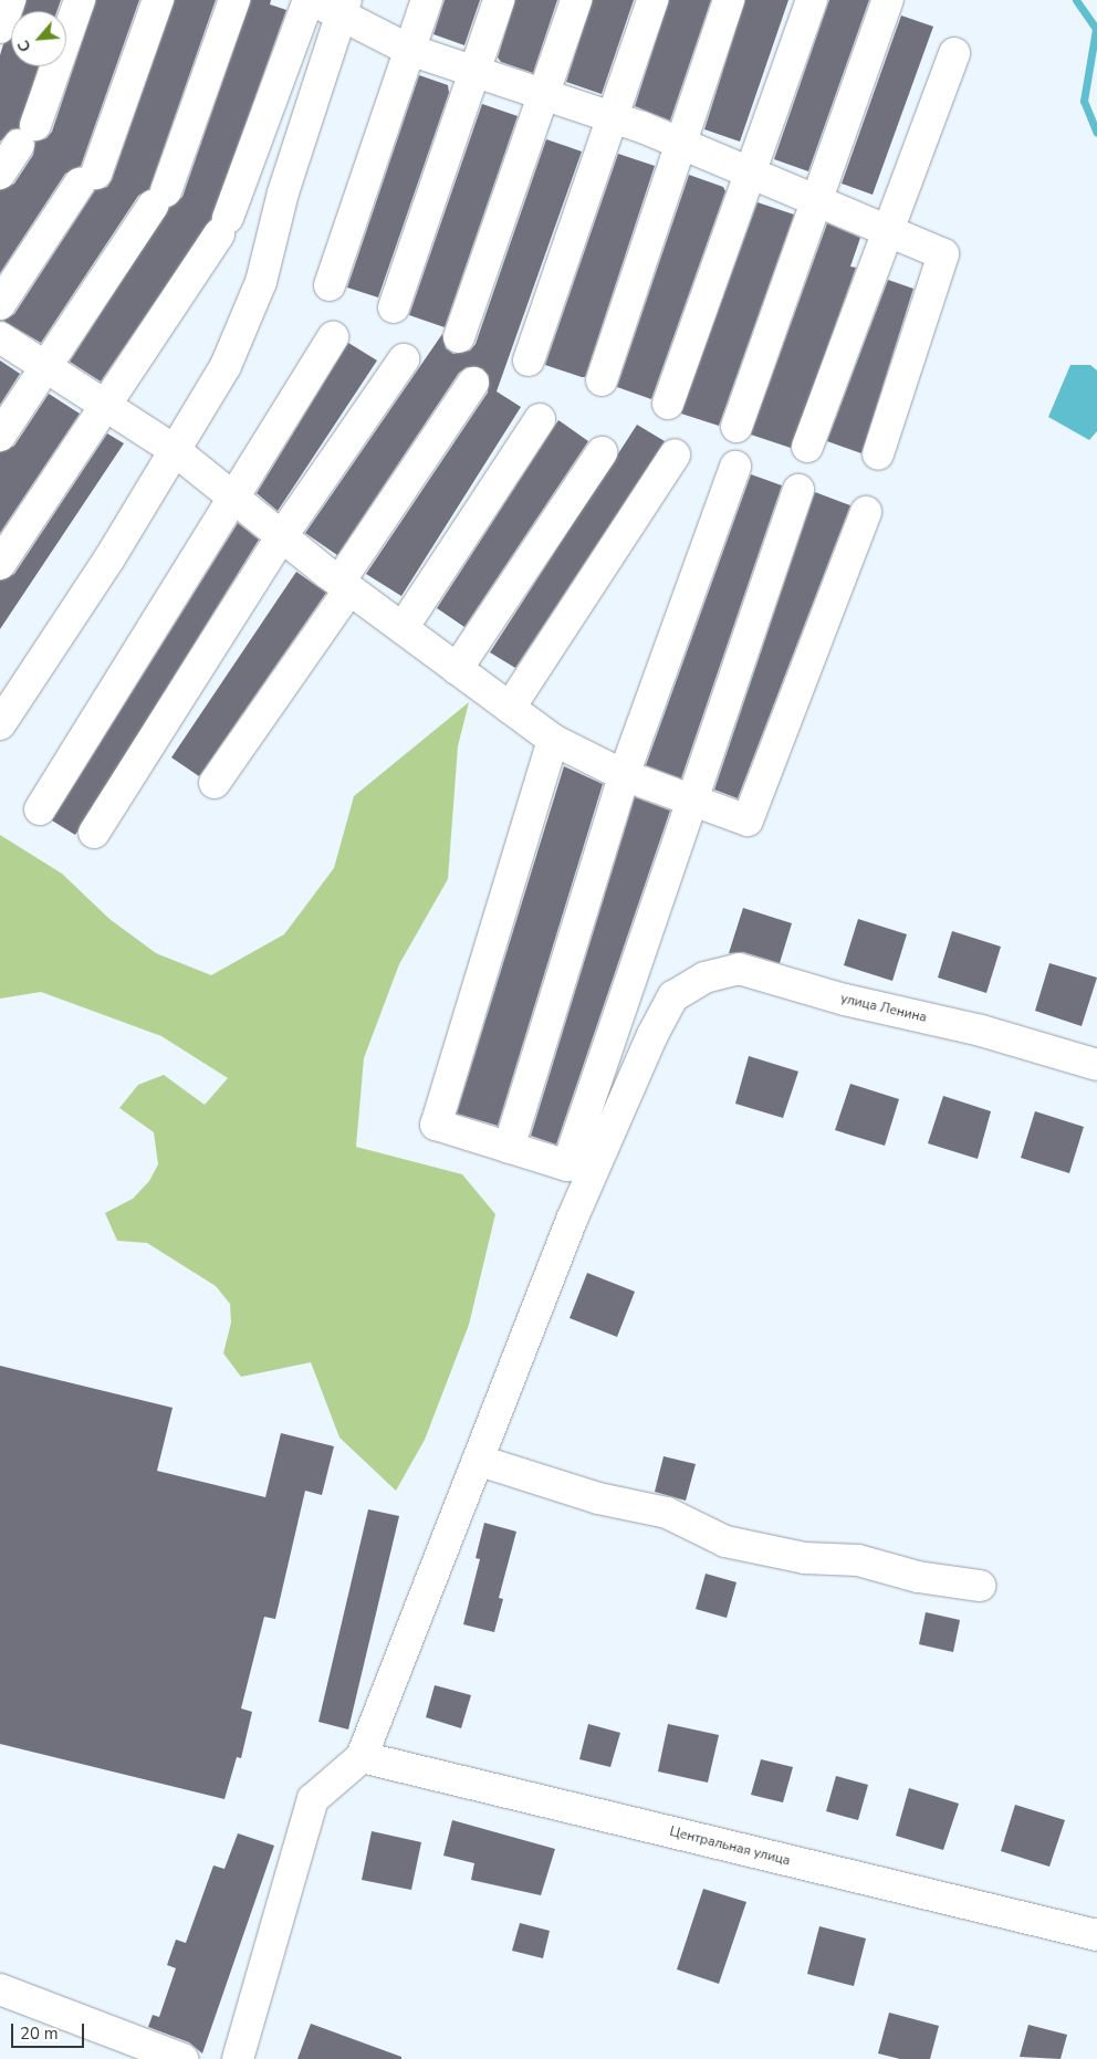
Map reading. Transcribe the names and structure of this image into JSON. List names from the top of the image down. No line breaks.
{"streets":{"street":["улица Ленина","Центральная улица"]},"scale_bar":"20 m","north":"bottom left"}
